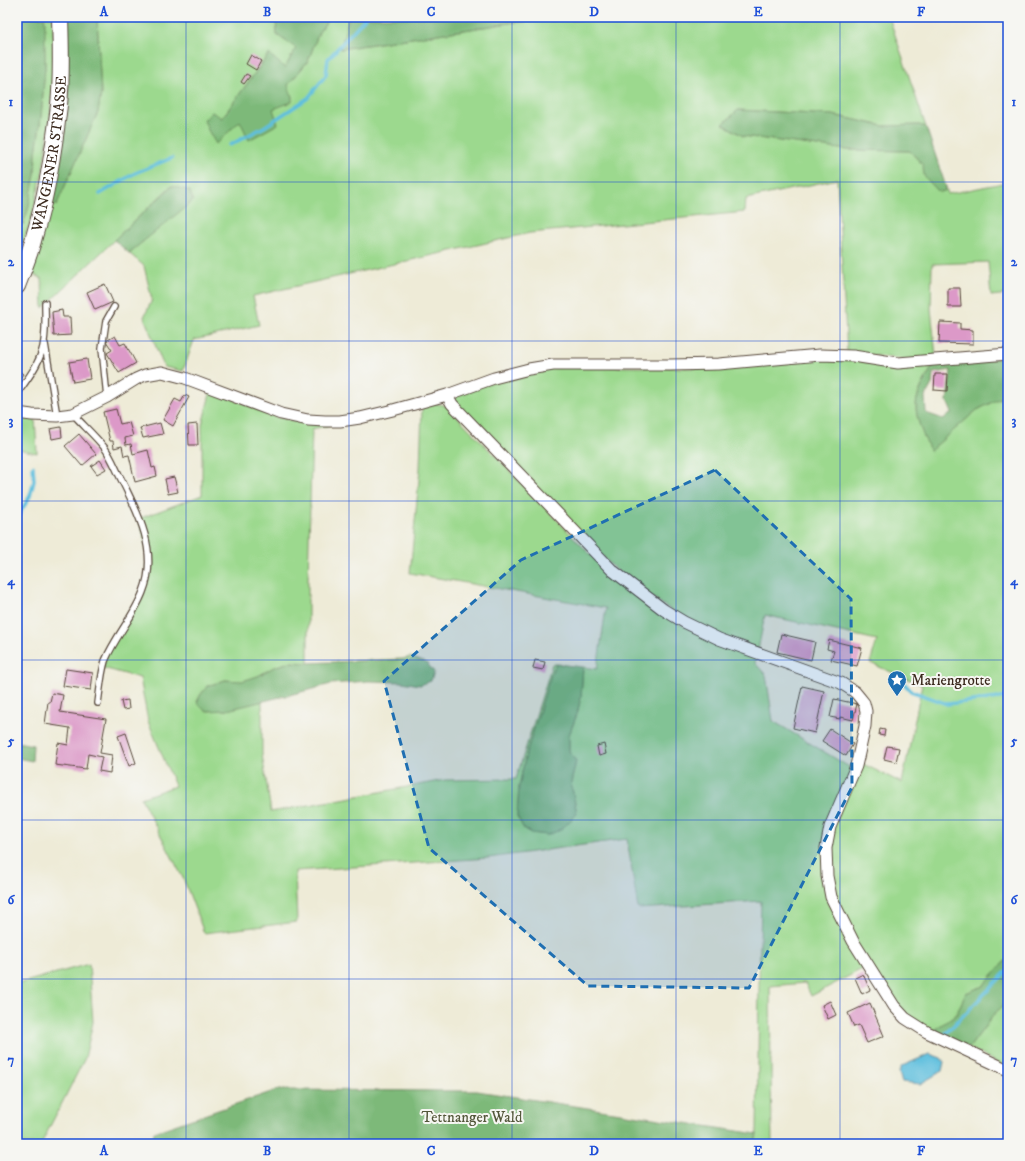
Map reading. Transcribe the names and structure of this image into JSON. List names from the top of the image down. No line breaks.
{"streets":{"main road":["WANGENER STRASSE"]},"parks":["Tettnanger Wald"],"places":{"place":["Mariengrotte"]},"grid":{"columns":["A","B","C","D","E","F"],"rows":["1","2","3","4","5","6","7"]}}
